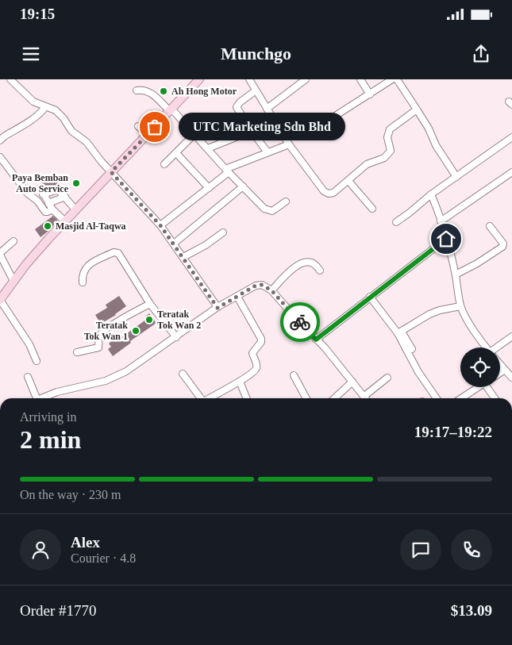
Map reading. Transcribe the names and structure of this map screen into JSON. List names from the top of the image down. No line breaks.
{"places":["Ah Hong Motor","UTC Marketing Sdn Bhd","Paya Bemban Auto Service","Masjid Al-Taqwa","Teratak Tok Wan 2","Teratak Tok Wan 1"],"page":{"status":"19:15","header":"Munchgo","bubble":"UTC Marketing Sdn Bhd","heading":["2 min","Arriving in","19:17–19:22"],"panel":["Alex","Courier · 4.8","Order #1770","$13.09"],"bar":"On the way · 230 m"}}
